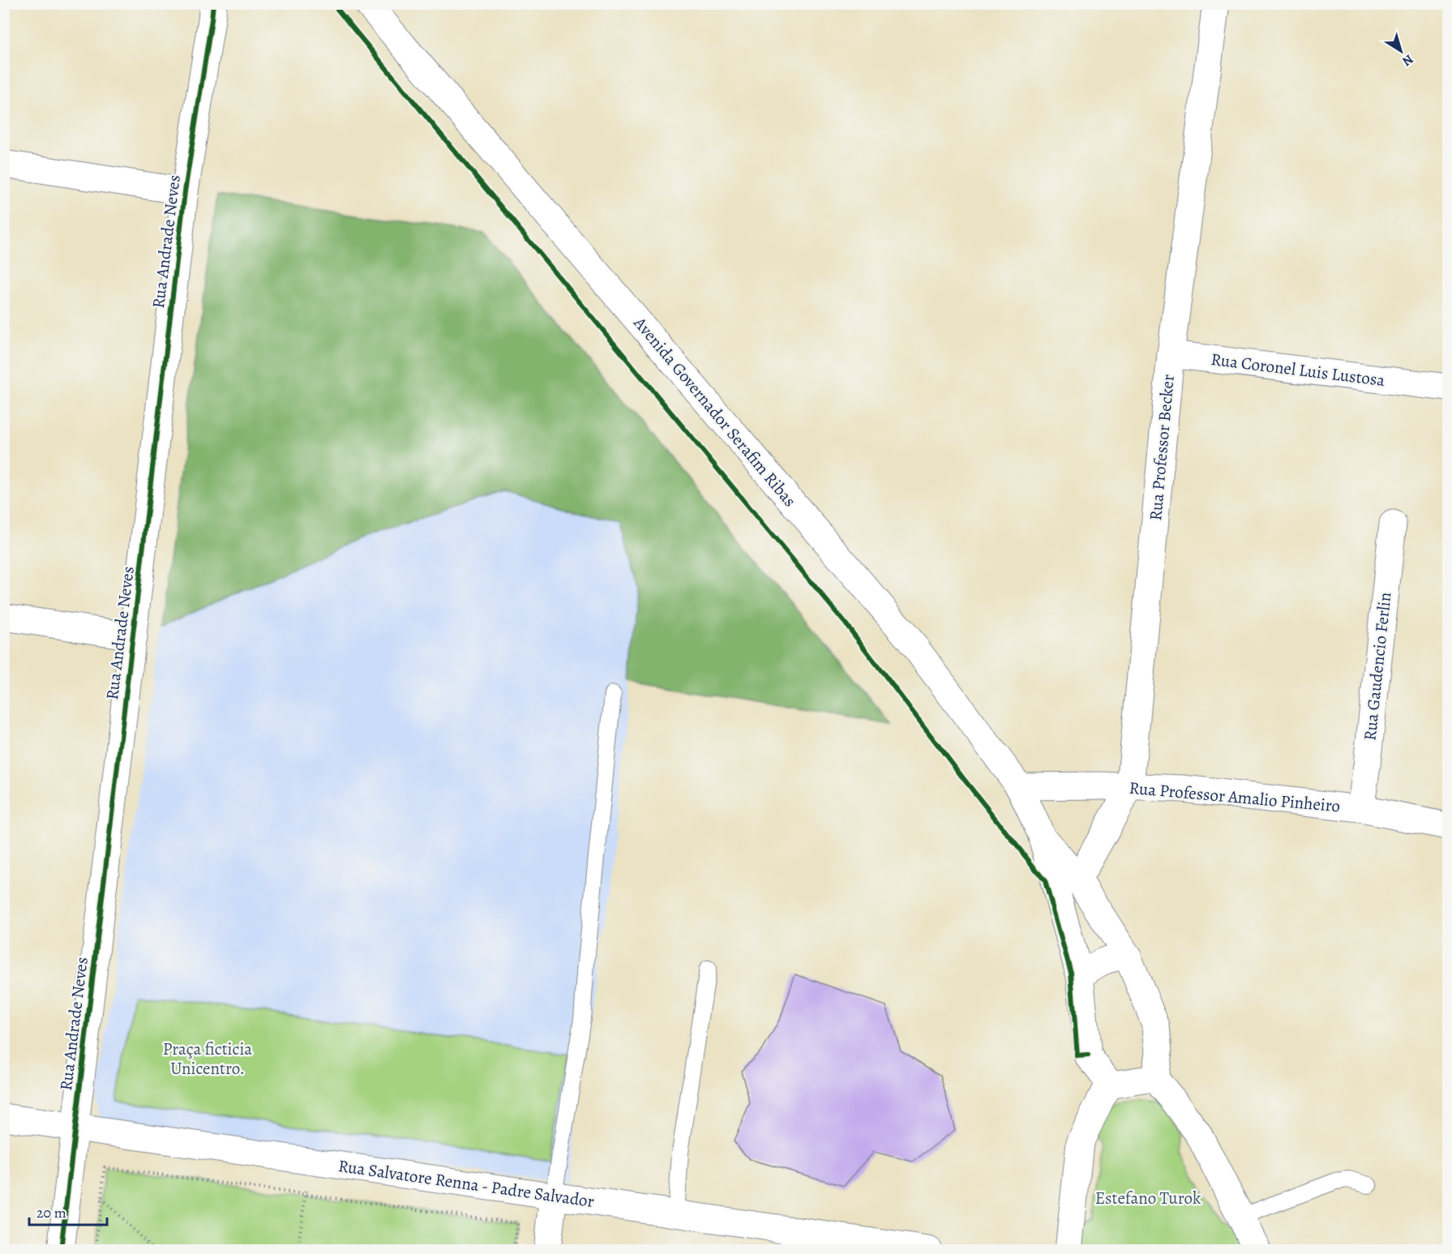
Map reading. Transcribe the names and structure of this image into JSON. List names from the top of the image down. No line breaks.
{"streets":{"street":["Rua Andrade Neves","Rua Coronel Luis Lustosa","Avenida Governador Serafim Ribas","Rua Professor Becker","Rua Gaudencio Ferlin","Rua Professor Amalio Pinheiro","Rua Salvatore Renna - Padre Salvador"]},"crossings":[["Rua Andrade Neves","Rua Salvatore Renna - Padre Salvador"],["Rua Coronel Luis Lustosa","Rua Professor Becker"],["Avenida Governador Serafim Ribas","Rua Professor Amalio Pinheiro"],["Rua Professor Becker","Rua Professor Amalio Pinheiro"],["Rua Gaudencio Ferlin","Rua Professor Amalio Pinheiro"]],"parks":["Praça ficticia Unicentro.","Estefano Turok"],"scale_bar":"20 m","north":"bottom right"}
